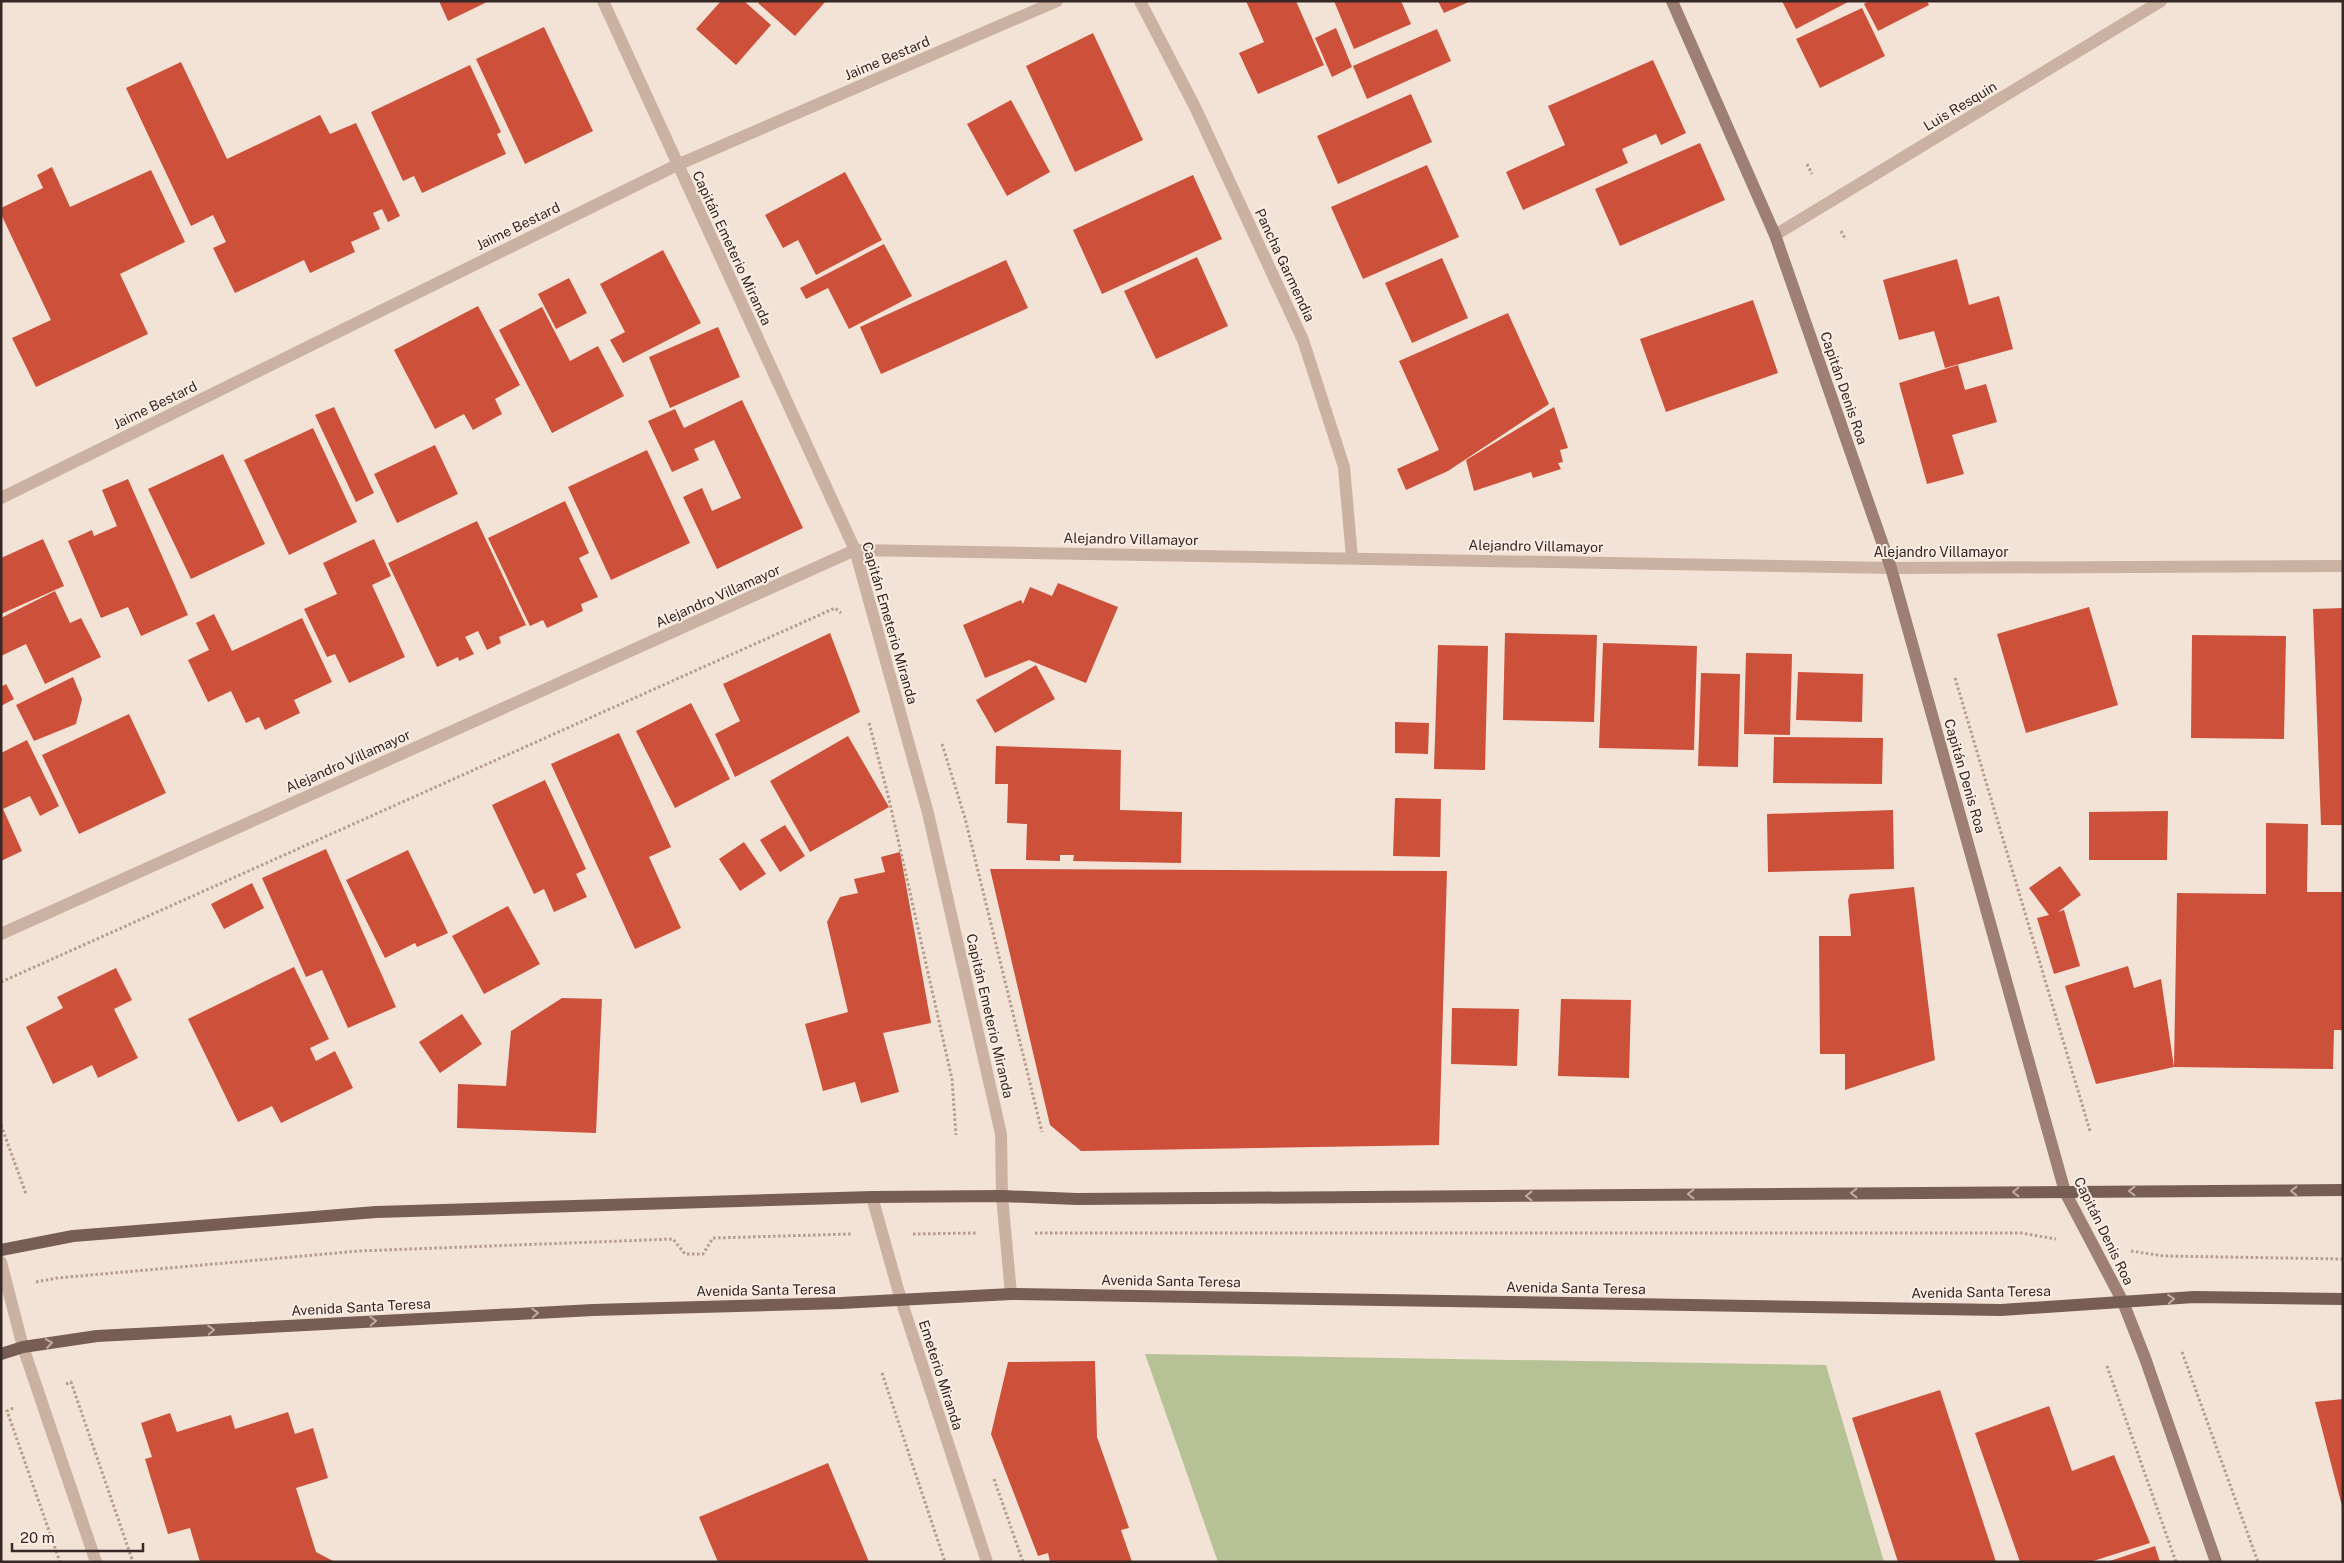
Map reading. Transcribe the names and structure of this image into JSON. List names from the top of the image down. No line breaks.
{"streets":{"main road":["Capitán Denis Roa","Avenida Santa Teresa"],"street":["Jaime Bestard","Luis Resquin","Capitán Emeterio Miranda","Pancha Garmendia","Alejandro Villamayor","Emeterio Miranda"]},"crossings":[["Jaime Bestard","Capitán Emeterio Miranda"],["Luis Resquin","Capitán Denis Roa"],["Capitán Emeterio Miranda","Alejandro Villamayor"],["Capitán Emeterio Miranda","Avenida Santa Teresa"],["Pancha Garmendia","Alejandro Villamayor"],["Capitán Denis Roa","Alejandro Villamayor"],["Capitán Denis Roa","Avenida Santa Teresa"],["Avenida Santa Teresa","Emeterio Miranda"]],"scale_bar":"20 m"}
